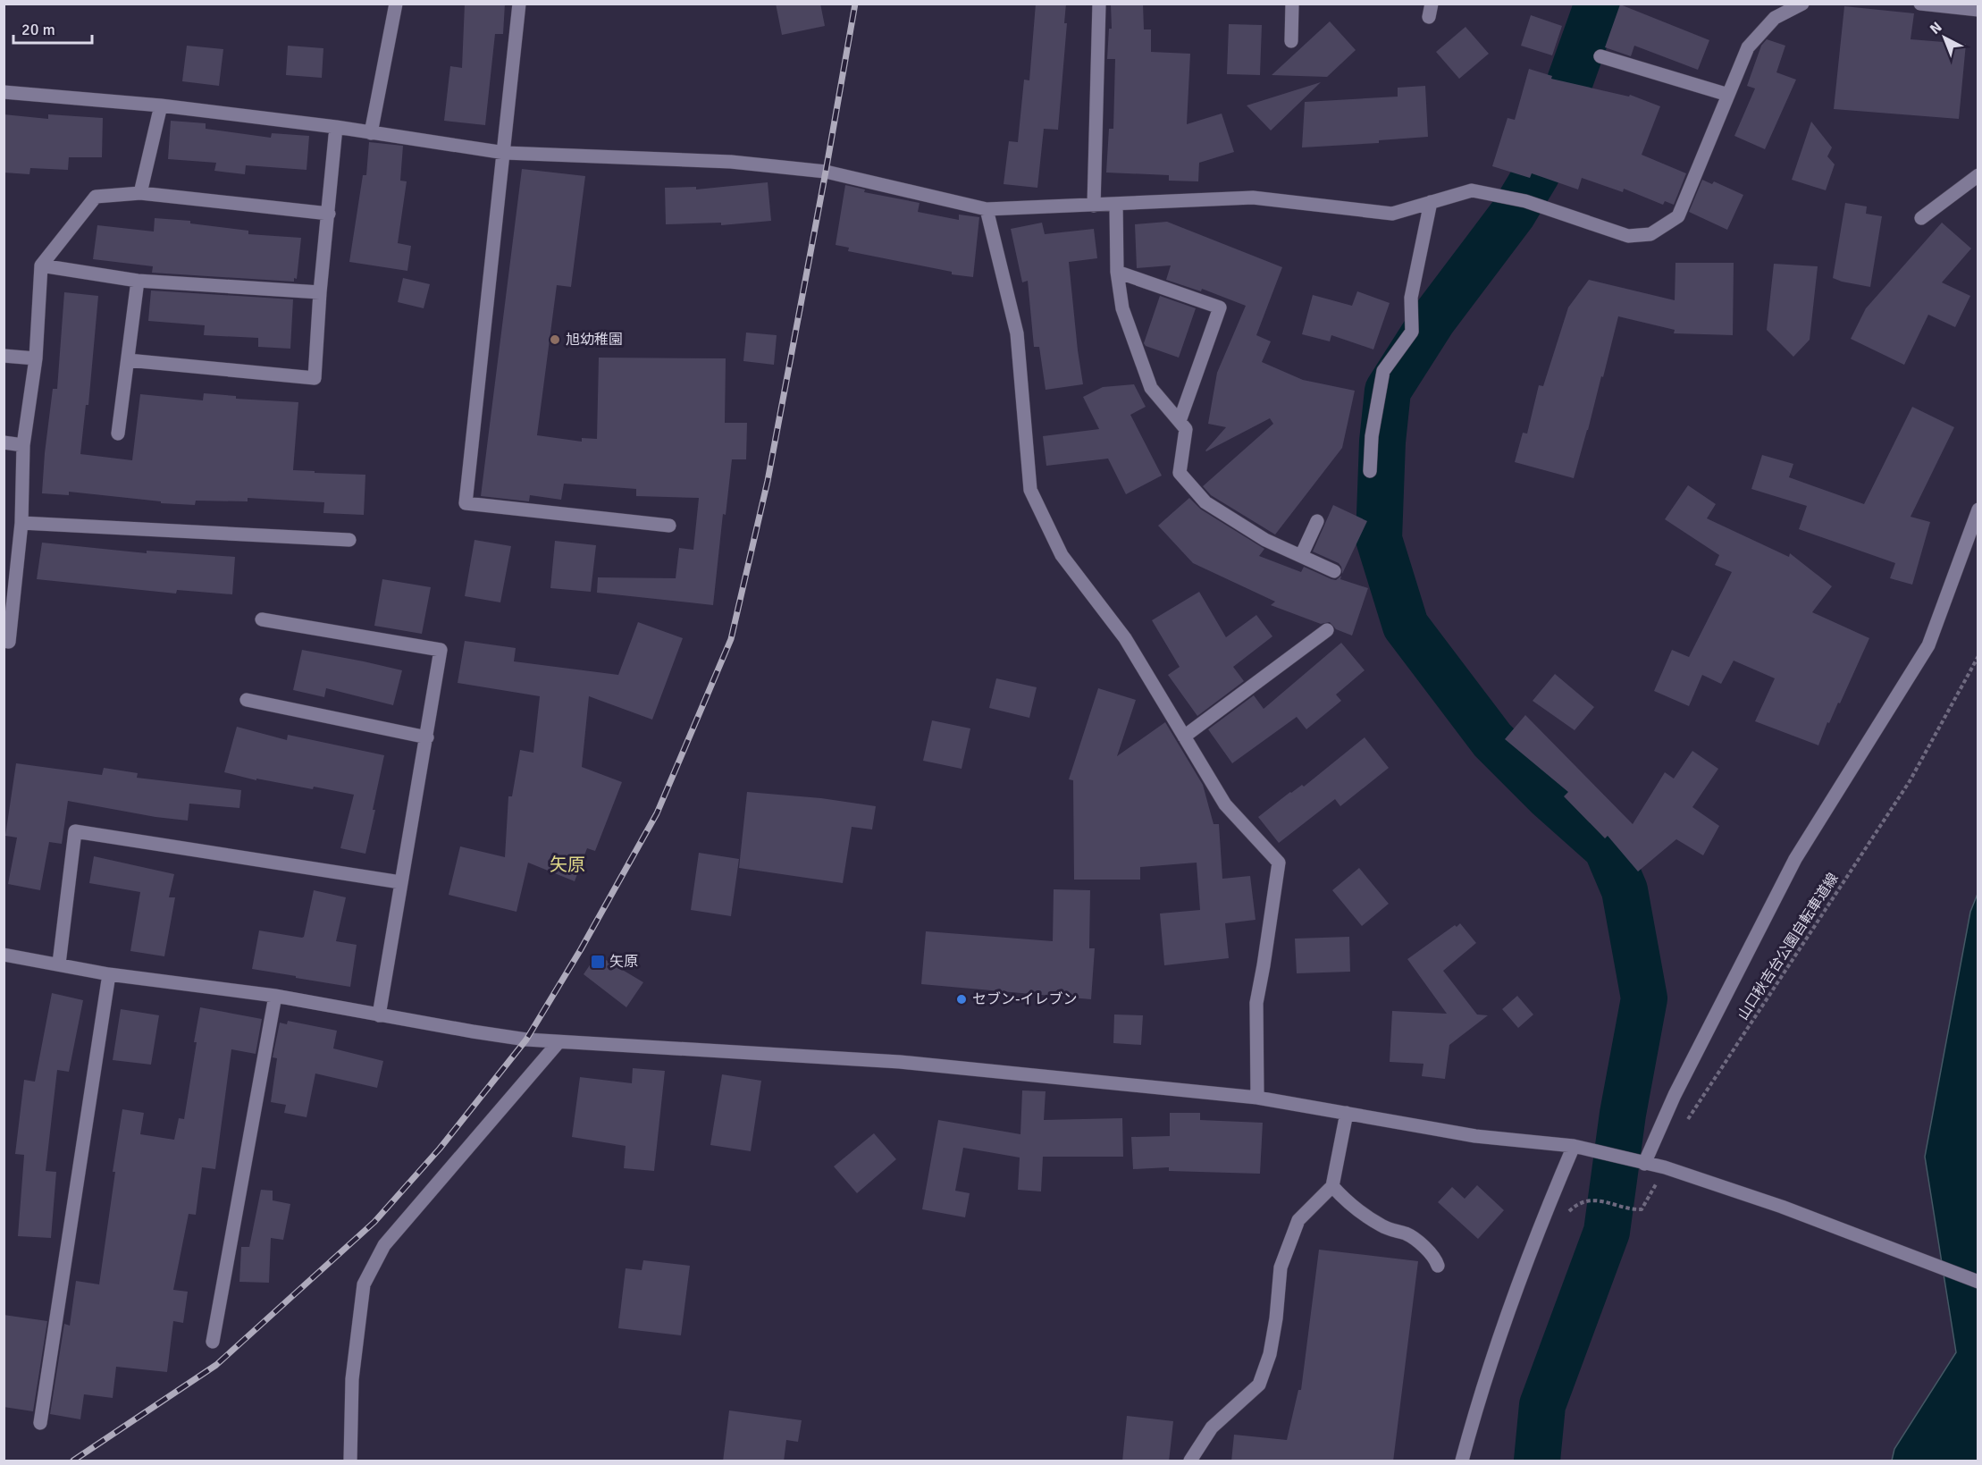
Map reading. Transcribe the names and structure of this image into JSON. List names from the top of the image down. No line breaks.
{"streets":{"path":["山口秋吉台公園自転車道線"]},"districts":["矢原"],"places":{"other":["旭幼稚園","セブン-イレブン"],"transit":["矢原"]},"scale_bar":"20 m","north":"top left"}
